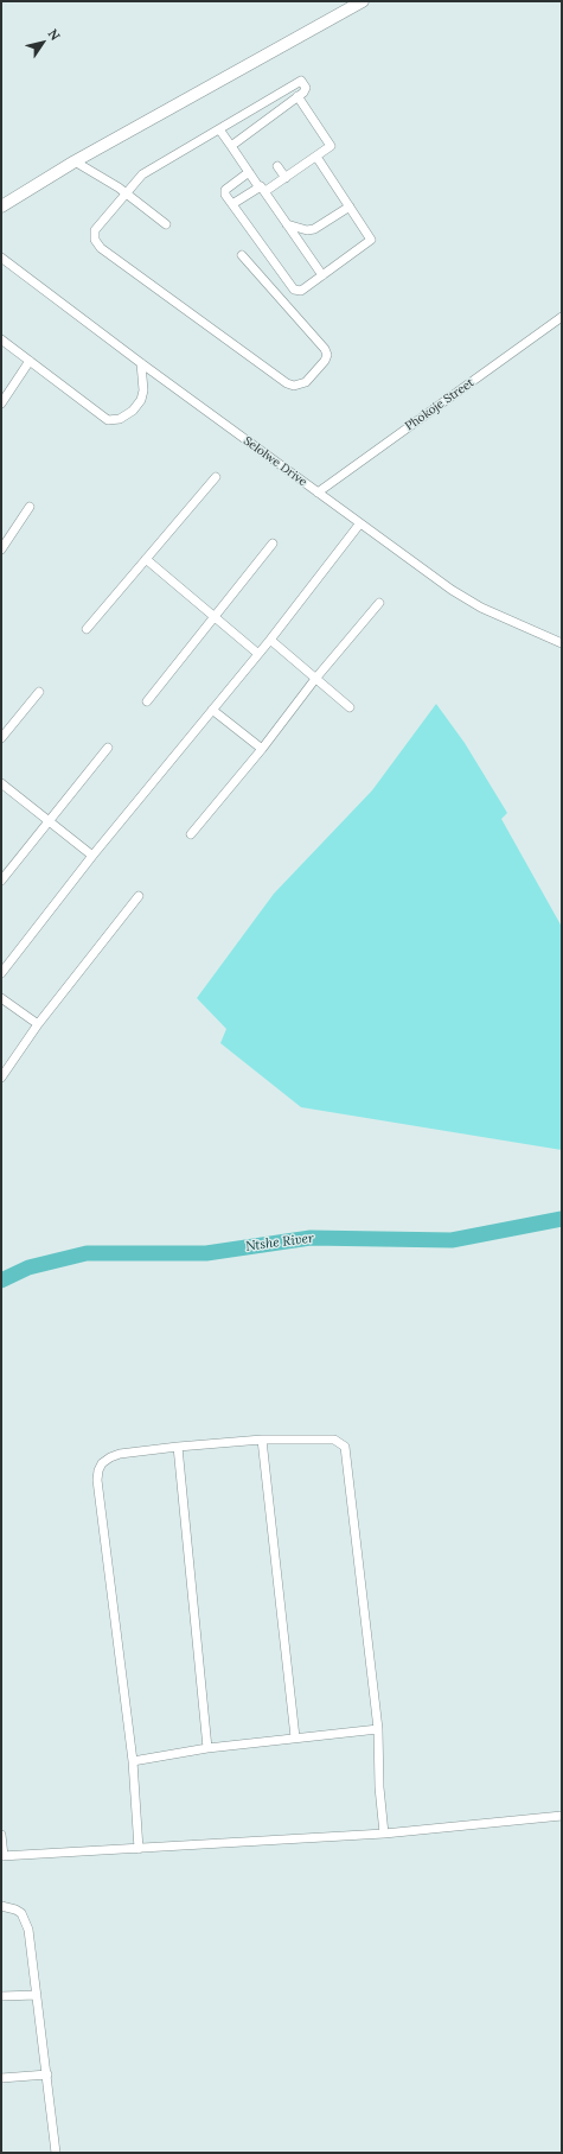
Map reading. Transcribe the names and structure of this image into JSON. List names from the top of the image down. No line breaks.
{"streets":{"street":["Phokoje Street","Selolwe Drive"]},"crossings":[["Phokoje Street","Selolwe Drive"]],"water":["Ntshe River"],"north":"top right"}
